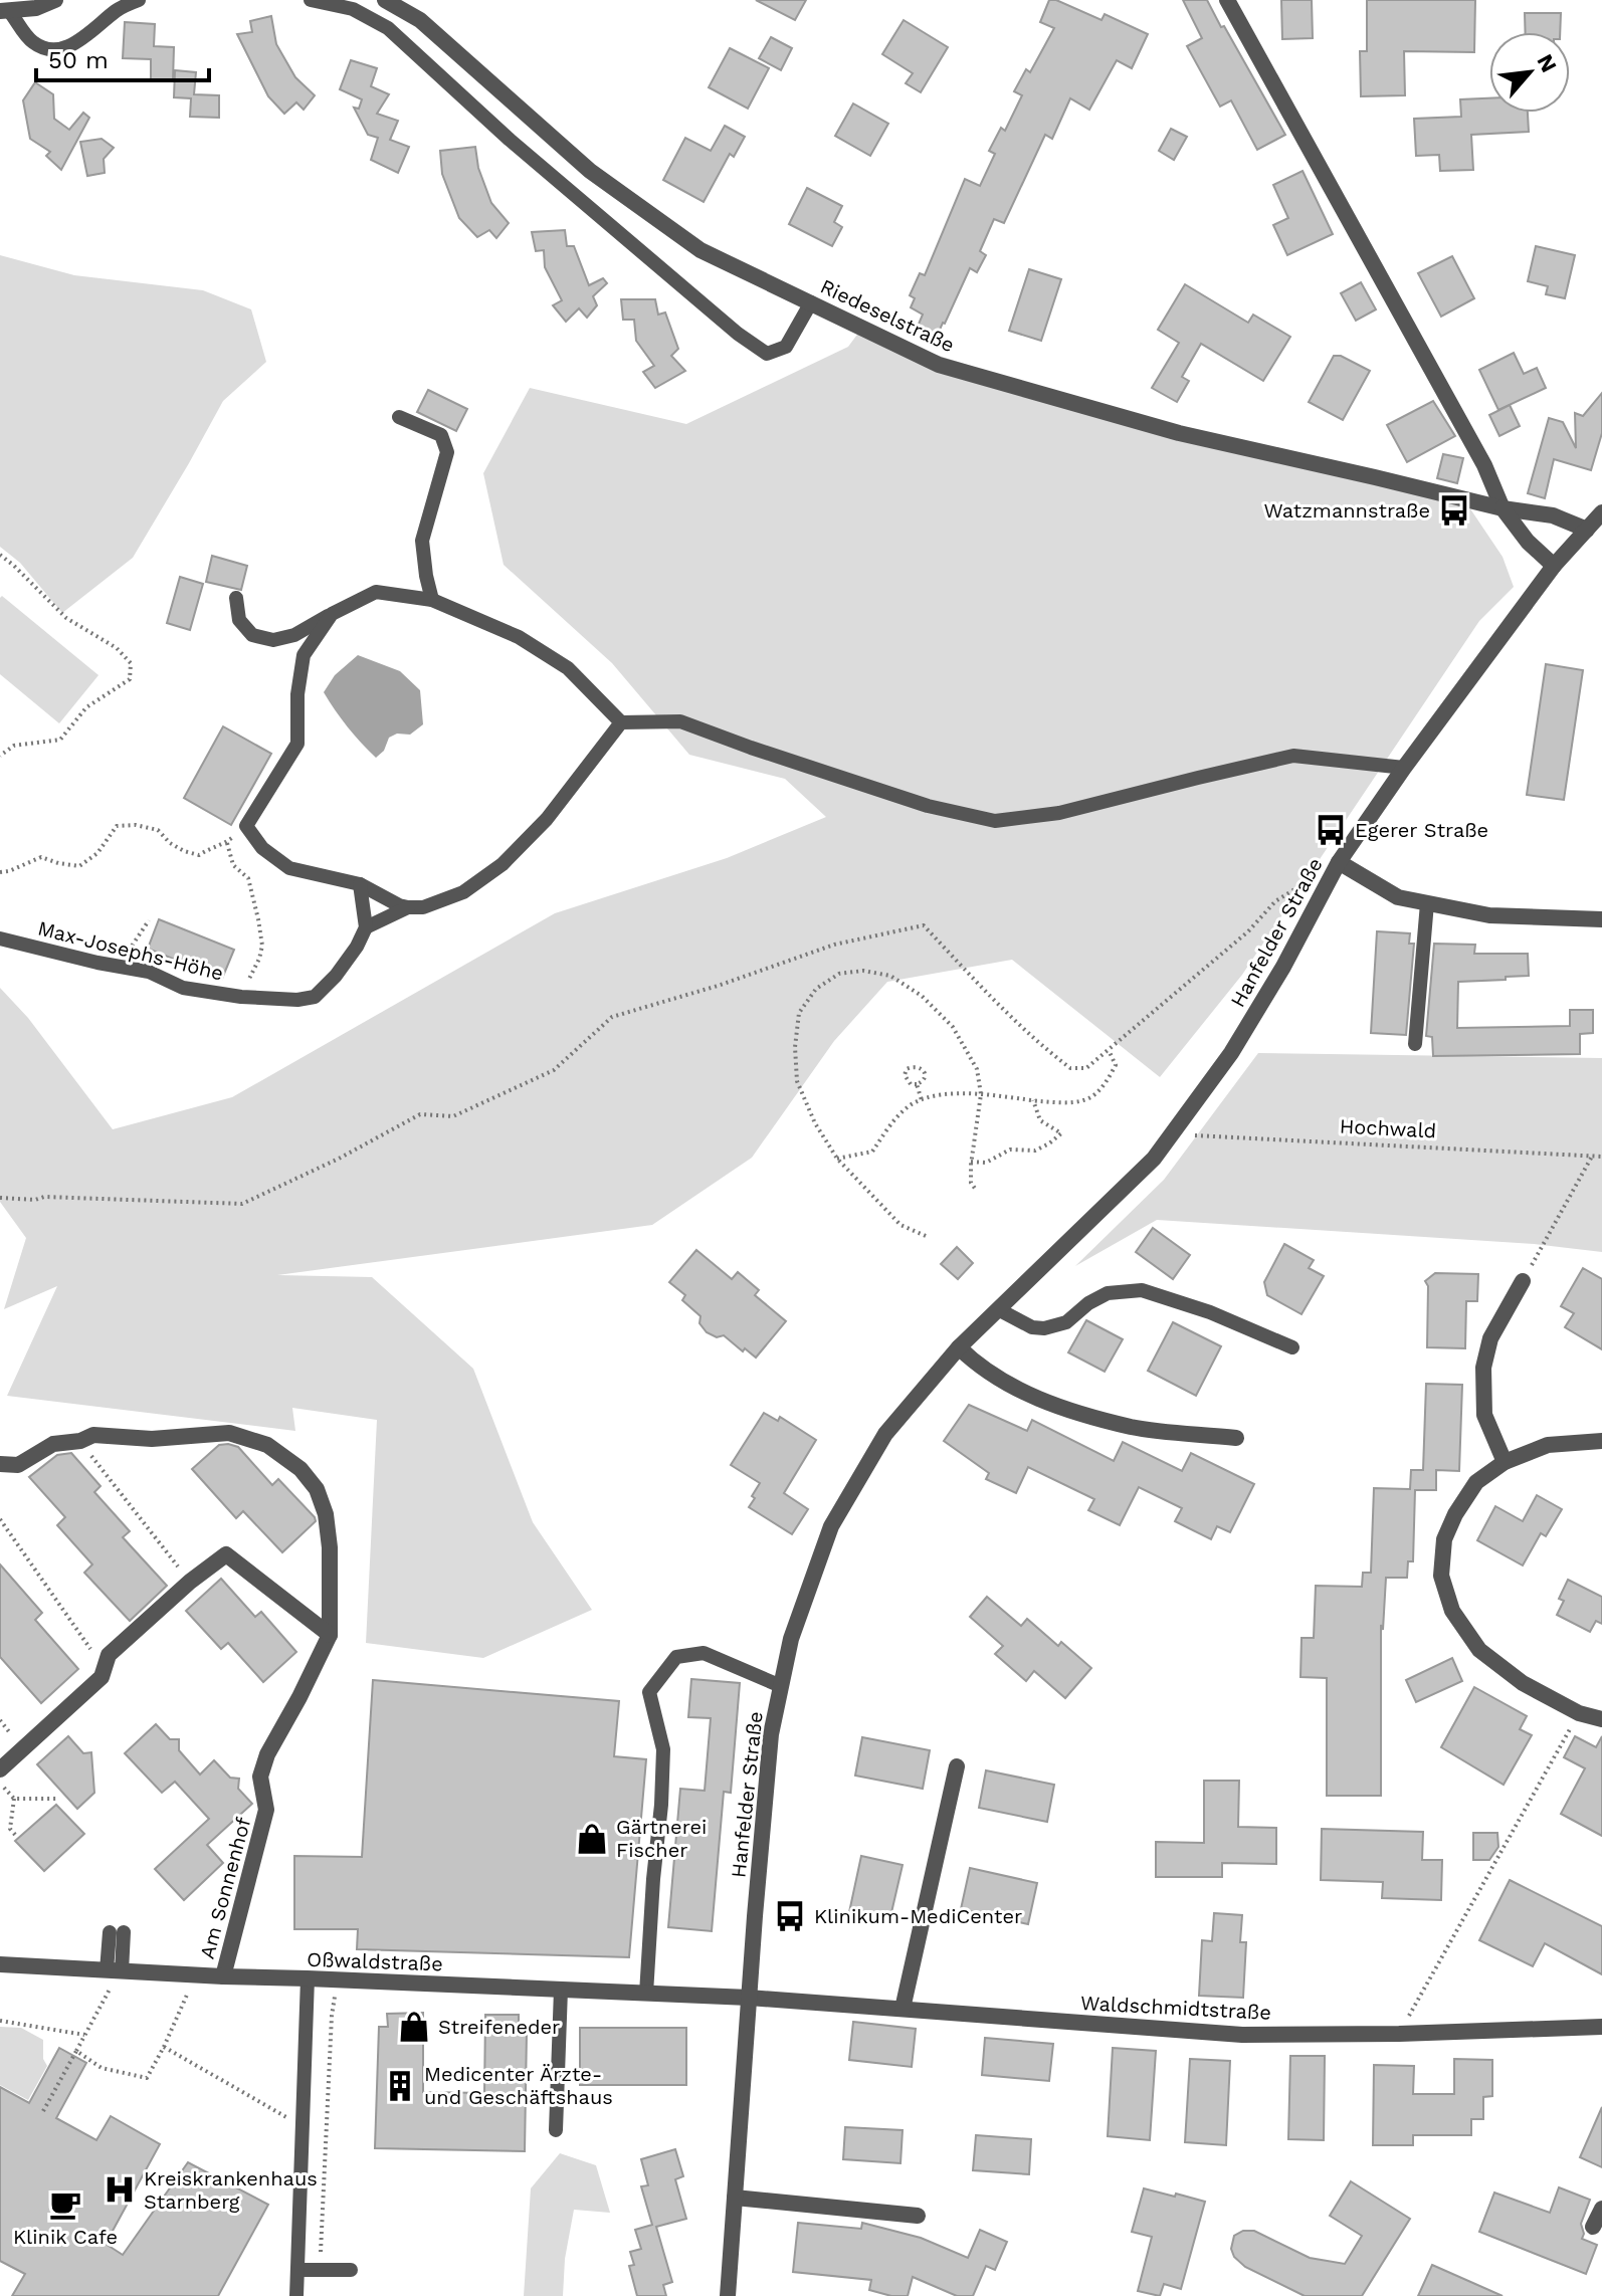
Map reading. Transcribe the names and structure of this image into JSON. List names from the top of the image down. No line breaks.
{"streets":{"street":["Riedeselstraße","Hanfelder Straße","Am Sonnenhof","Oßwaldstraße","Waldschmidtstraße"],"lane":["Max-Josephs-Höhe"],"path":["Hochwald"]},"crossings":[["Riedeselstraße","Hanfelder Straße"],["Hanfelder Straße","Hochwald"],["Hanfelder Straße","Oßwaldstraße"],["Hanfelder Straße","Waldschmidtstraße"],["Am Sonnenhof","Oßwaldstraße"],["Oßwaldstraße","Waldschmidtstraße"]],"places":{"bus stop":["Watzmannstraße","Egerer Straße","Klinikum-MediCenter"],"shop":["Gärtnerei Fischer","Streifeneder"],"building":["Medicenter Ärzte- und Geschäftshaus"],"hospital":["Kreiskrankenhaus Starnberg"],"cafe":["Klinik Cafe"]},"scale_bar":"50 m","north":"top right"}
